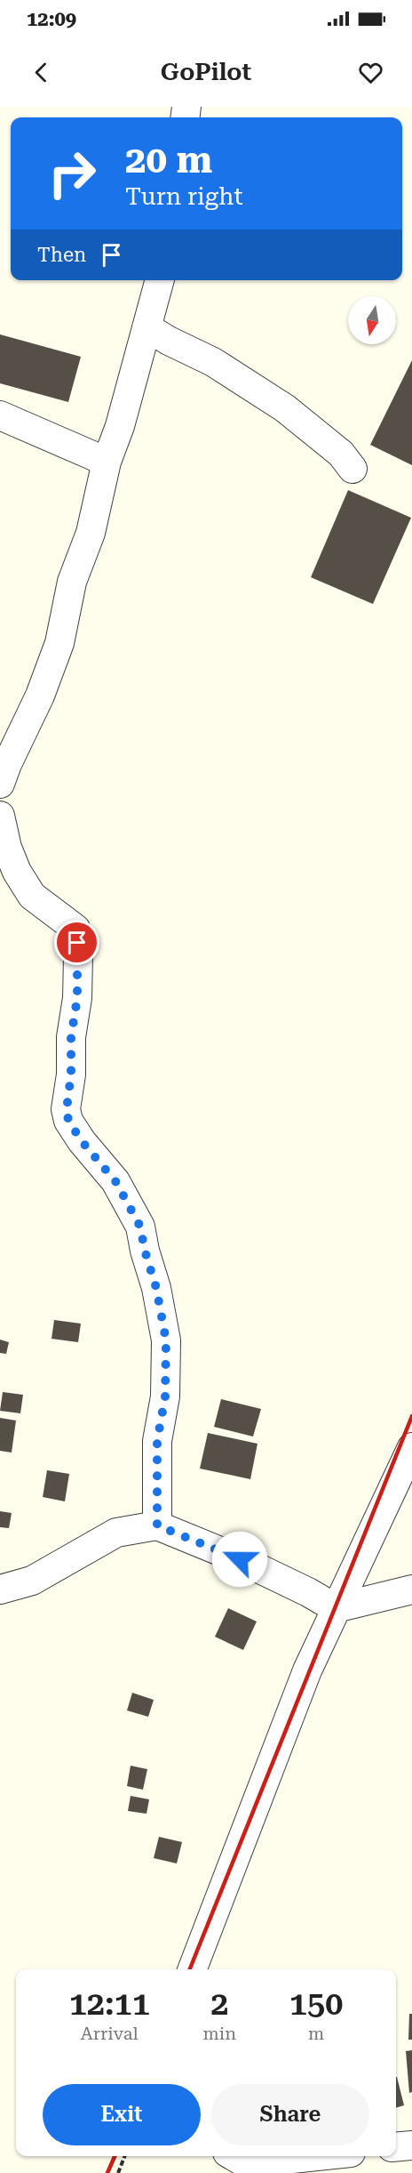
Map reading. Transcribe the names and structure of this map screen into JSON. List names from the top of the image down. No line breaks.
{"north":"bottom","page":{"status":"12:09","header":"GoPilot","turn":["20 m","Turn right"],"then":"Then","eta":["12:11","Arrival","2","min","150","m"],"buttons":["Exit","Share"]}}
